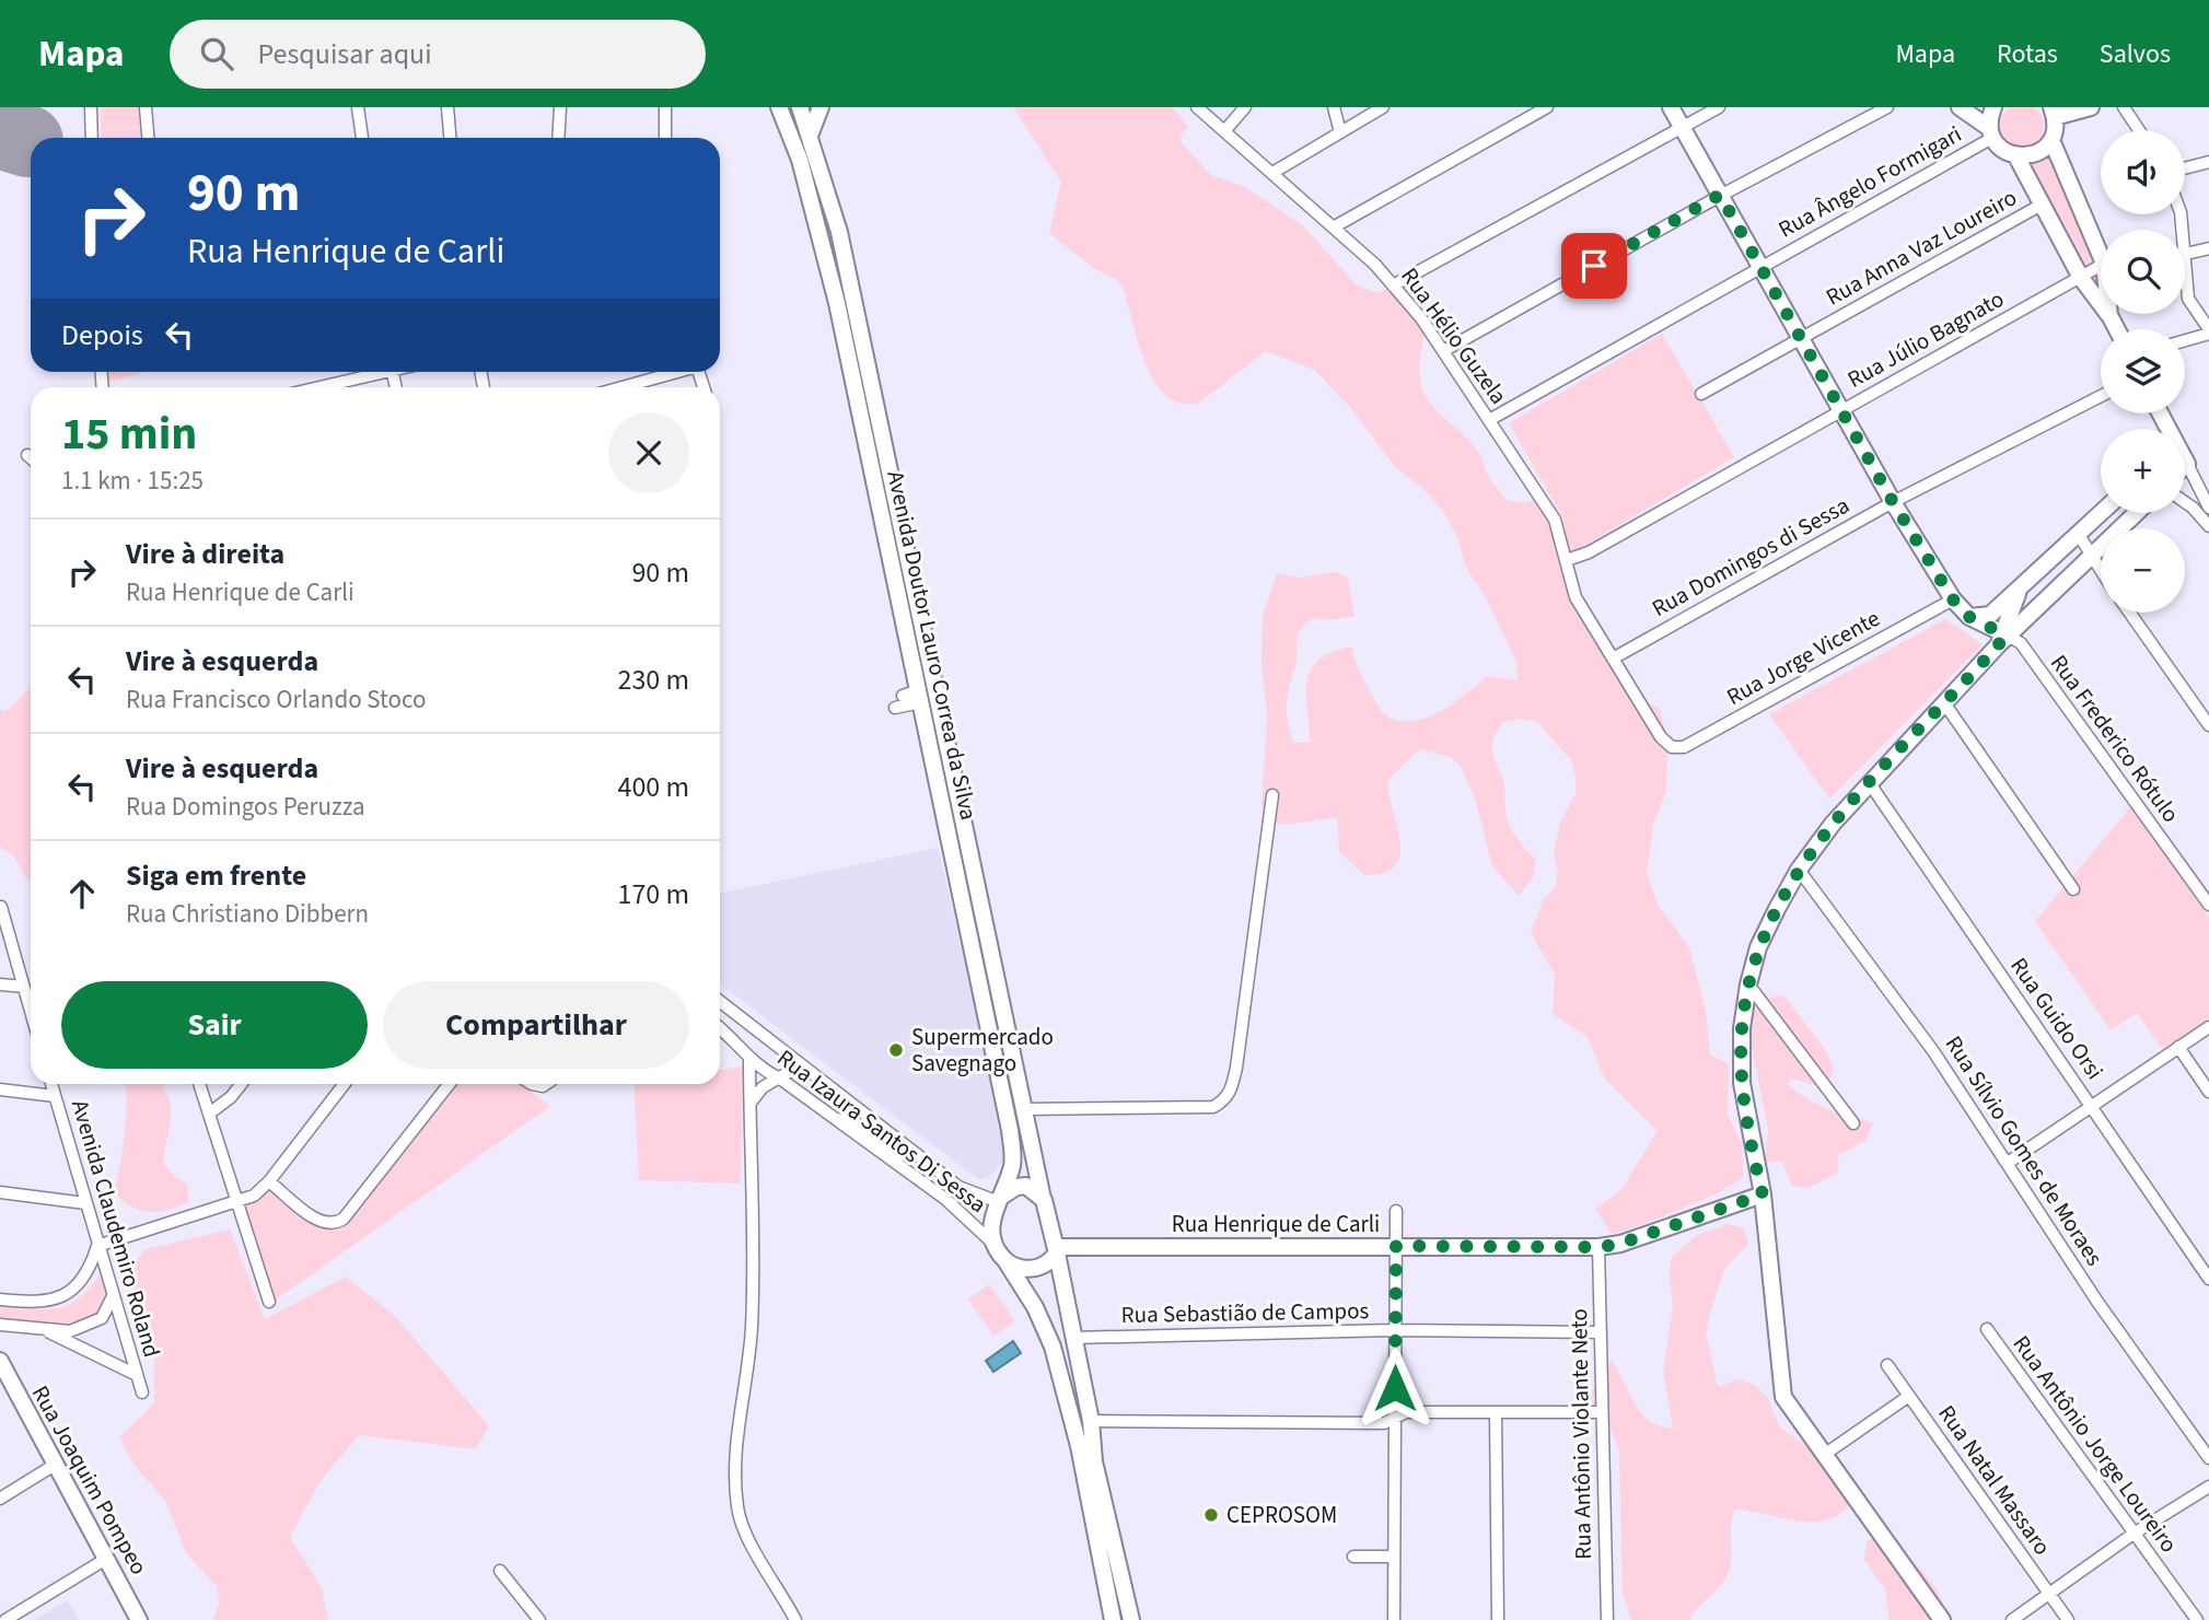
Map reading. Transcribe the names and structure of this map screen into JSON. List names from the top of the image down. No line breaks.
{"streets":{"street":["Rua Ângelo Formigari","Rua Anna Vaz Loureiro","Rua Hélio Guzela","Rua Júlio Bagnato","Rua Domingos di Sessa","Avenida Doutor Lauro Correa da Silva","Rua Jorge Vicente","Rua Frederico Rótulo","Rua Guido Orsi","Rua Izaura Santos Di Sessa","Rua Sílvio Gomes de Moraes","Rua Henrique de Carli","Avenida Claudemiro Roland","Rua Sebastião de Campos","Rua Antônio Violante Neto","Rua Antônio Jorge Loureiro","Rua Joaquim Pompeo","Rua Natal Massaro"]},"crossings":[["Rua Ângelo Formigari","Rua Hélio Guzela"],["Rua Hélio Guzela","Rua Júlio Bagnato"],["Rua Hélio Guzela","Rua Domingos di Sessa"],["Rua Hélio Guzela","Rua Jorge Vicente"],["Avenida Doutor Lauro Correa da Silva","Rua Izaura Santos Di Sessa"],["Avenida Doutor Lauro Correa da Silva","Rua Henrique de Carli"],["Rua Izaura Santos Di Sessa","Rua Henrique de Carli"],["Rua Henrique de Carli","Rua Antônio Violante Neto"],["Rua Sebastião de Campos","Rua Antônio Violante Neto"]],"places":["Supermercado Savegnago","CEPROSOM"],"page":{"header":"Mapa","search":"Pesquisar aqui","nav":["Mapa","Rotas","Salvos"],"map_buttons":["+","−"],"turn":["90 m","Rua Henrique de Carli"],"then":"Depois","heading":["15 min","1.1 km · 15:25"],"list":[{"name":"Vire à direita","note":"Rua Henrique de Carli","value":"90 m"},{"name":"Vire à esquerda","note":"Rua Francisco Orlando Stoco","value":"230 m"},{"name":"Vire à esquerda","note":"Rua Domingos Peruzza","value":"400 m"},{"name":"Siga em frente","note":"Rua Christiano Dibbern","value":"170 m"}],"buttons":["Sair","Compartilhar"]}}
